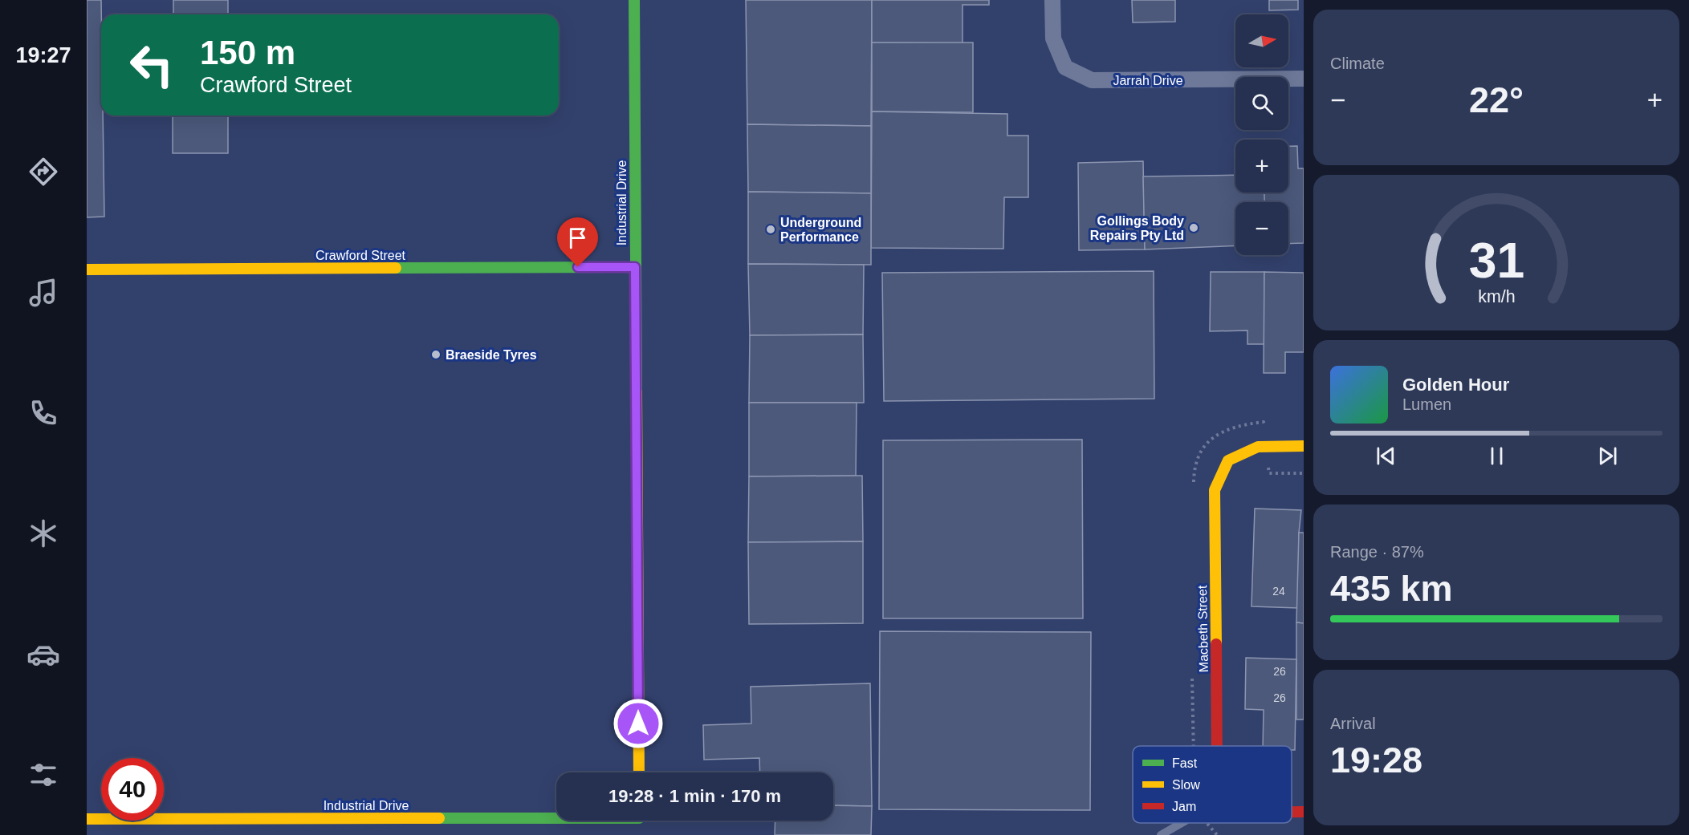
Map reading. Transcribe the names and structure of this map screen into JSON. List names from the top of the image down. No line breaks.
{"streets":{"street":["Jarrah Drive","Industrial Drive","Crawford Street","Macbeth Street"]},"crossings":[["Industrial Drive","Crawford Street"]],"places":["Gollings Body Repairs Pty Ltd","Underground Performance","Braeside Tyres"],"house_numbers":["24","26","26"],"legend":["Fast","Slow","Jam"],"north":"right","page":{"tabs":"19:27","tile":["Climate",["Range · 87%","435 km"],["Arrival","19:28"]],"map_buttons":["+","−"],"turn":["150 m","Crawford Street"],"heat":["−","22°","+"],"song":["Golden Hour","Lumen"],"limit":"40","trip":"19:28 · 1 min · 170 m","gauge":["31","km/h"]}}
